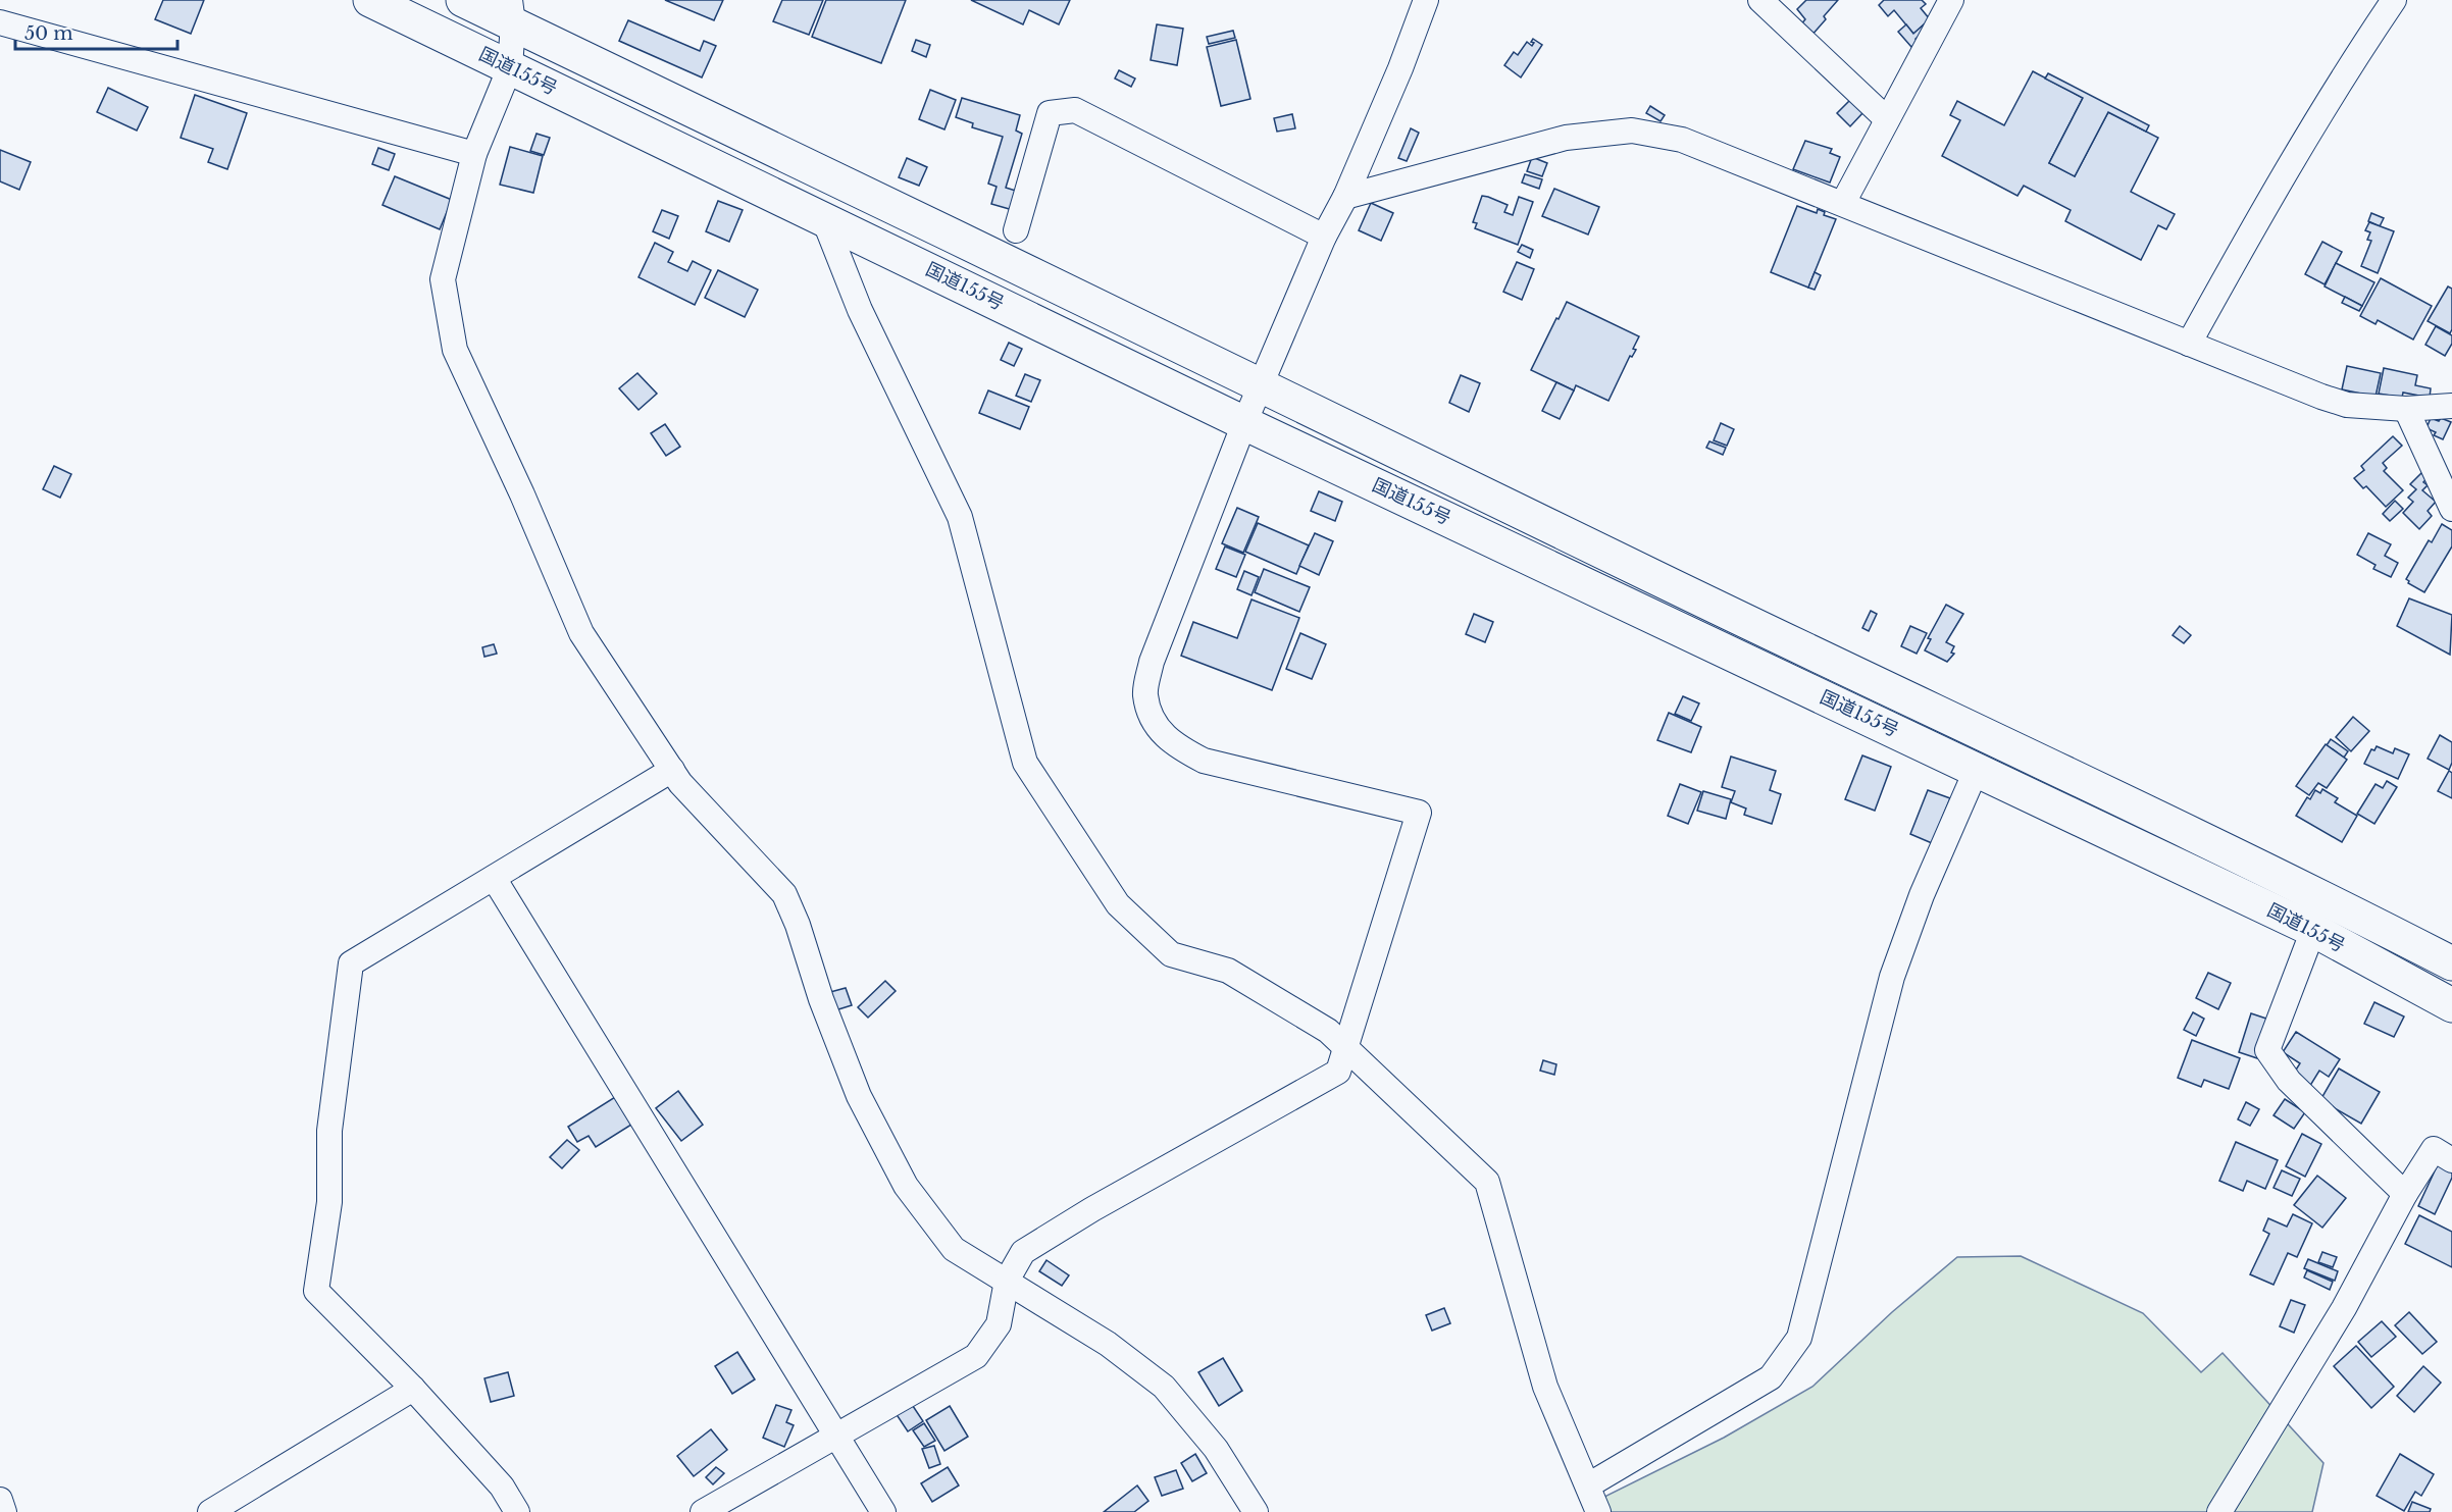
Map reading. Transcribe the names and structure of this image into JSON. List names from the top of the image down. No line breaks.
{"streets":{"highway":["国道155号"]},"scale_bar":"50 m"}
